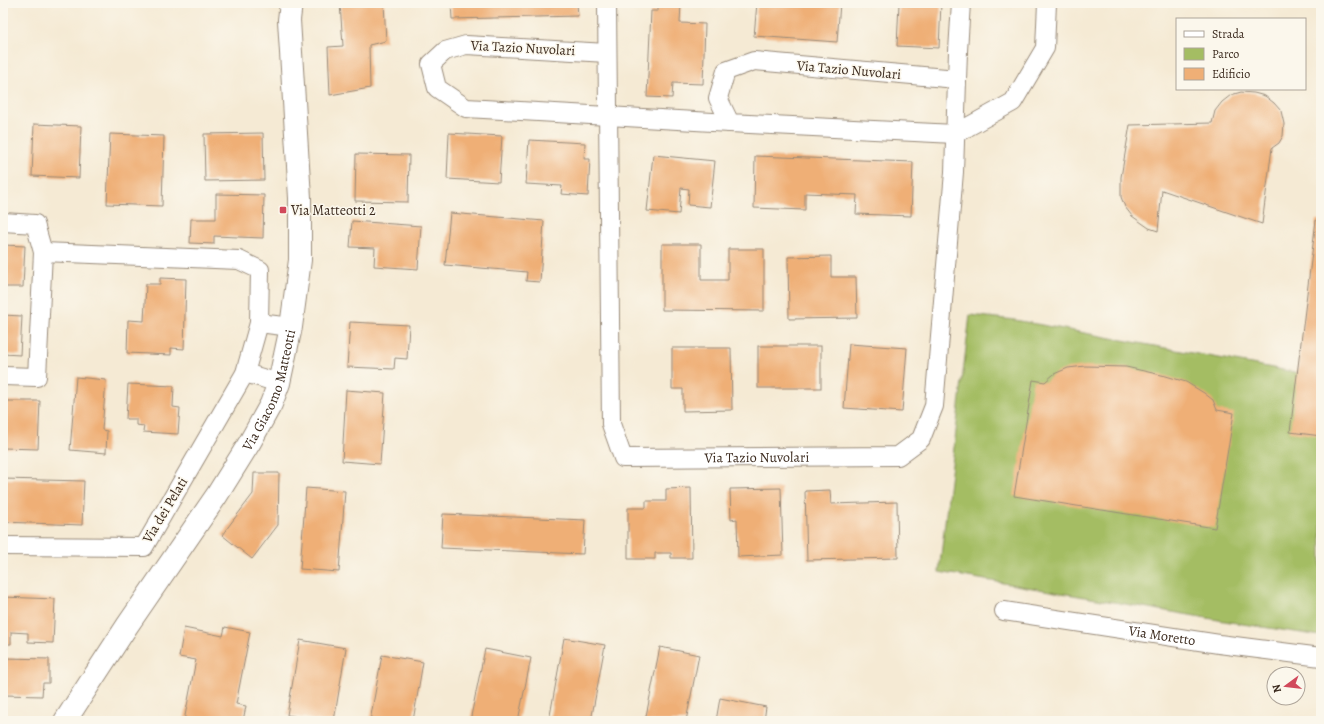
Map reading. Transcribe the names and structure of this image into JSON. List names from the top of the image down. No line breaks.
{"streets":{"street":["Via Tazio Nuvolari","Via Giacomo Matteotti","Via dei Pelati","Via Moretto"]},"places":{"transit":["Via Matteotti 2"]},"legend":["Strada","Parco","Edificio"],"north":"left"}
